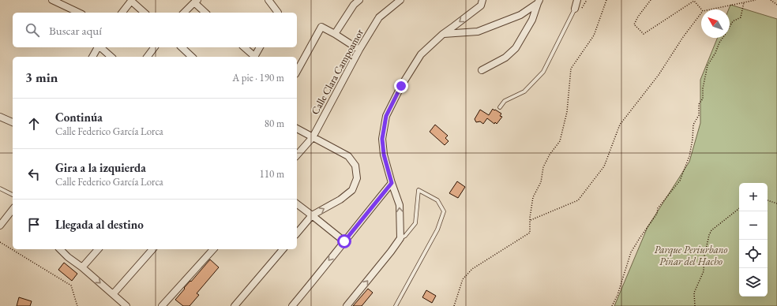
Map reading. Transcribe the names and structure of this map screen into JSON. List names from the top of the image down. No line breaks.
{"streets":{"street":["Calle Clara Campoamor"]},"parks":["Parque Periurbano Pinar del Hacho"],"north":"top left","page":{"search":"Buscar aquí","heading":["3 min","A pie · 190 m"],"list":[["Continúa","Calle Federico García Lorca","80 m"],["Gira a la izquierda","Calle Federico García Lorca","110 m"],"Llegada al destino"],"map_buttons":["+","−"]}}
